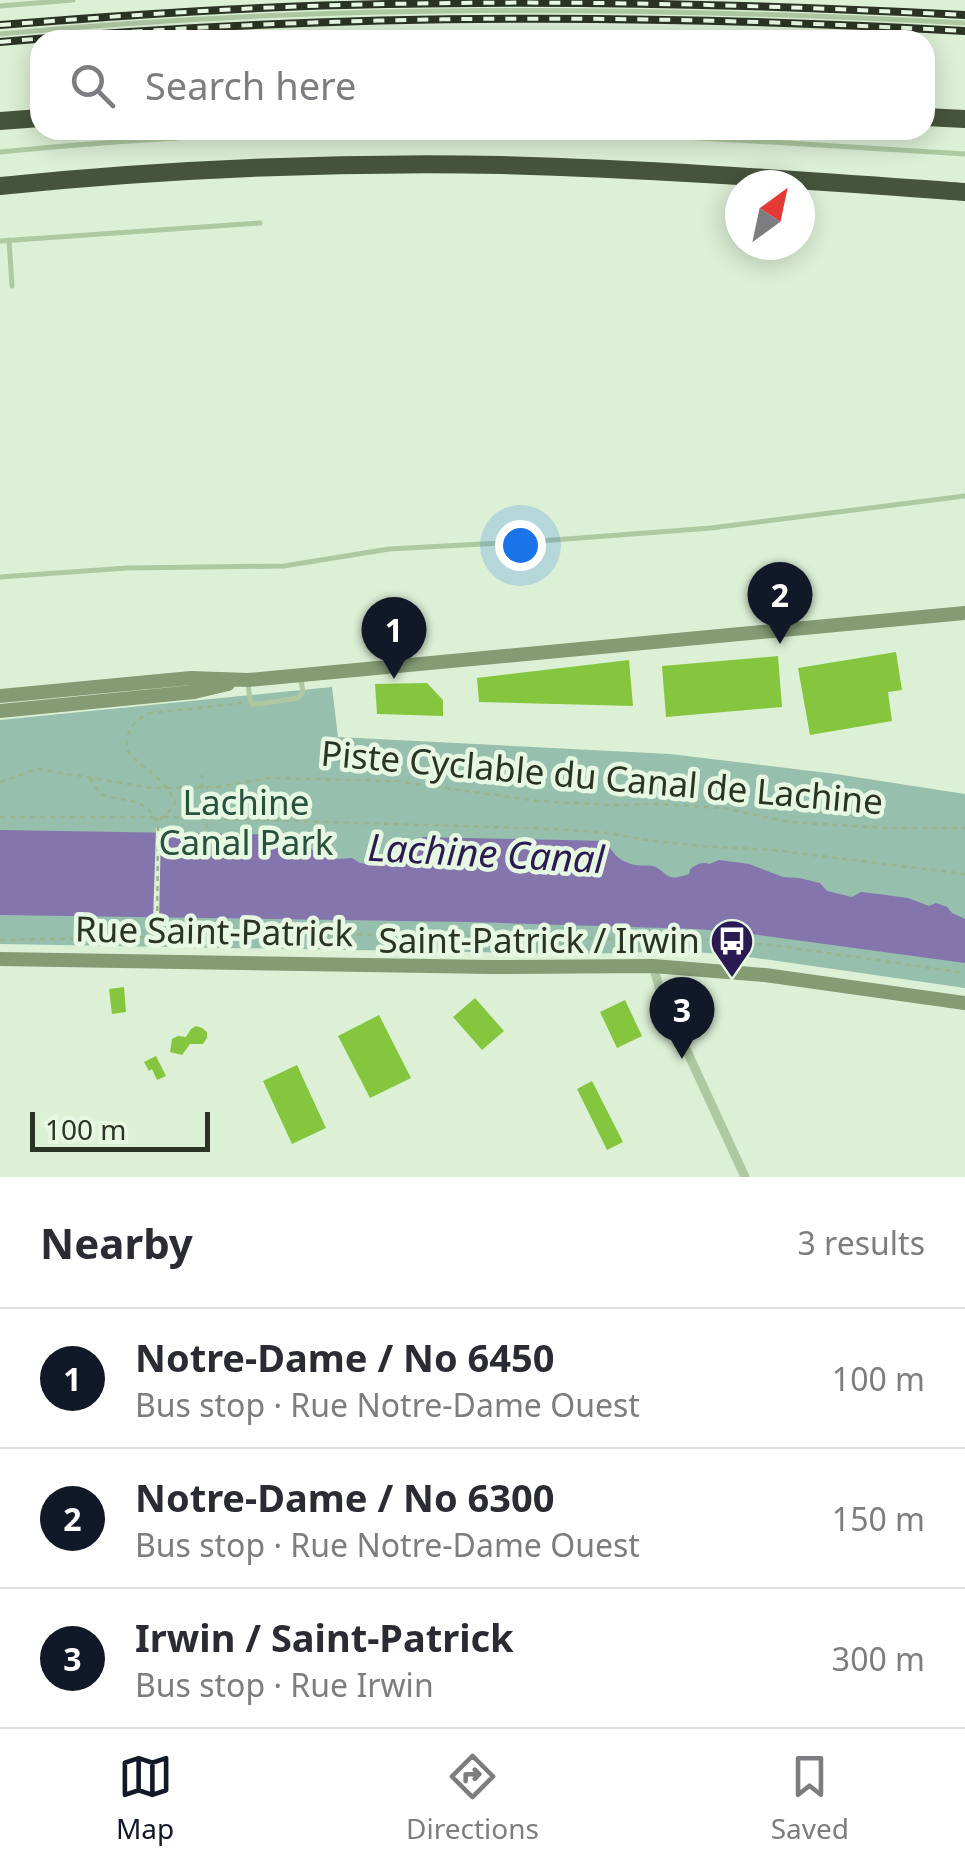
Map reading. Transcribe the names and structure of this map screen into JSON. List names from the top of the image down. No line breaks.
{"streets":{"main road":["Rue Saint-Patrick"],"path":["Piste Cyclable du Canal de Lachine"]},"water":["Lachine Canal"],"parks":["Lachine Canal Park"],"places":{"bus stop":["Saint-Patrick / Irwin"]},"scale_bar":"100 m","north":"top right","page":{"search":"Search here","pins":["2","1","3"],"scale":"100 m","heading":["Nearby","3 results"],"list":[{"mark":"1","name":"Notre-Dame / No 6450","note":"Bus stop · Rue Notre-Dame Ouest","value":"100 m"},{"mark":"2","name":"Notre-Dame / No 6300","note":"Bus stop · Rue Notre-Dame Ouest","value":"150 m"},{"mark":"3","name":"Irwin / Saint-Patrick","note":"Bus stop · Rue Irwin","value":"300 m"}],"nav":["Map","Directions","Saved"]}}
